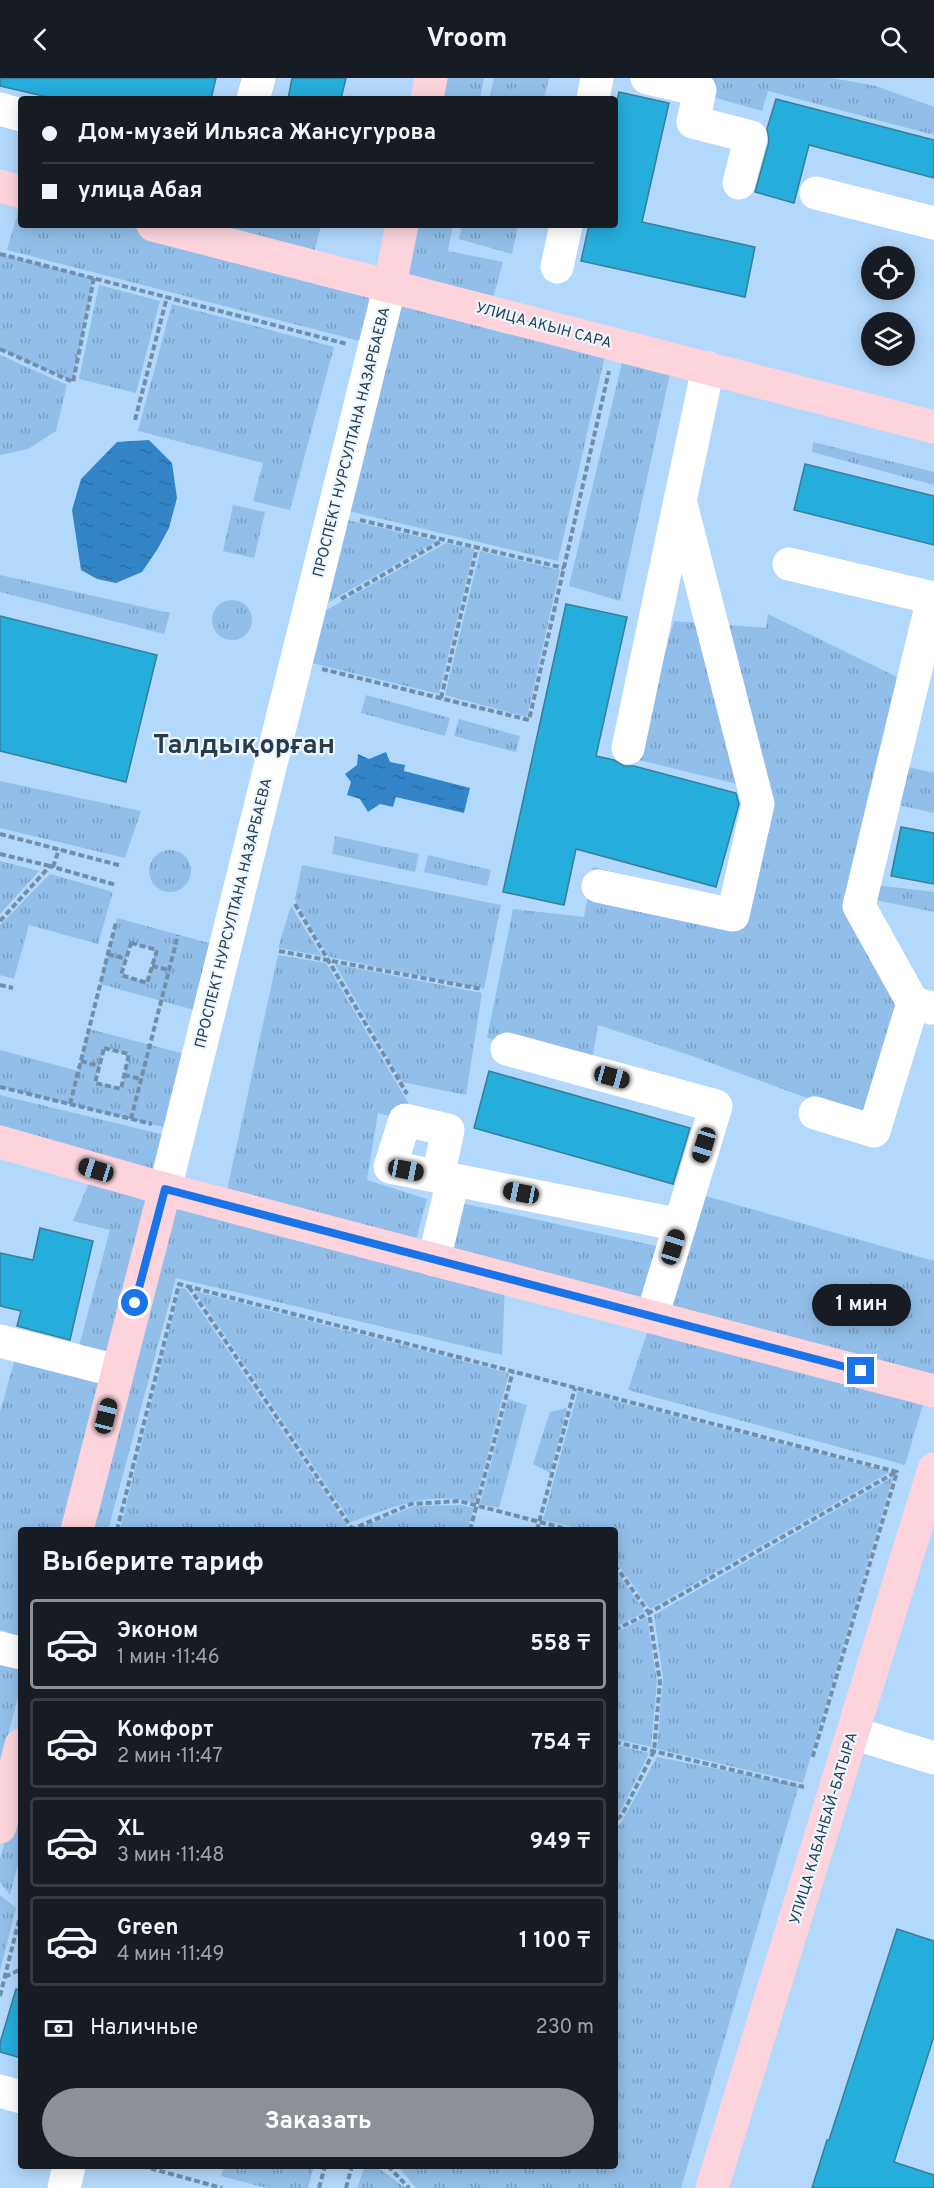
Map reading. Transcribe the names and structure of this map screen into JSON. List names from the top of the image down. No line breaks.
{"streets":{"main road":["УЛИЦА АКЫН САРА","ПРОСПЕКТ НУРСУЛТАНА НАЗАРБАЕВА","УЛИЦА КАБАНБАЙ-БАТЫРА"]},"crossings":[["УЛИЦА АКЫН САРА","ПРОСПЕКТ НУРСУЛТАНА НАЗАРБАЕВА"]],"districts":["Талдықорған"],"page":{"header":"Vroom","banner":["Дом-музей Ильяса Жансугурова","улица Абая"],"bubble":"1 мин","heading":"Выберите тариф","list":[{"name":"Эконом","note":"1 мин · 11:46","value":"558 ₸"},{"name":"Комфорт","note":"2 мин · 11:47","value":"754 ₸"},{"name":"XL","note":"3 мин · 11:48","value":"949 ₸"},{"name":"Green","note":"4 мин · 11:49","value":"1 100 ₸"}],"pay":["Наличные","230 m"],"buttons":"Заказать"}}
